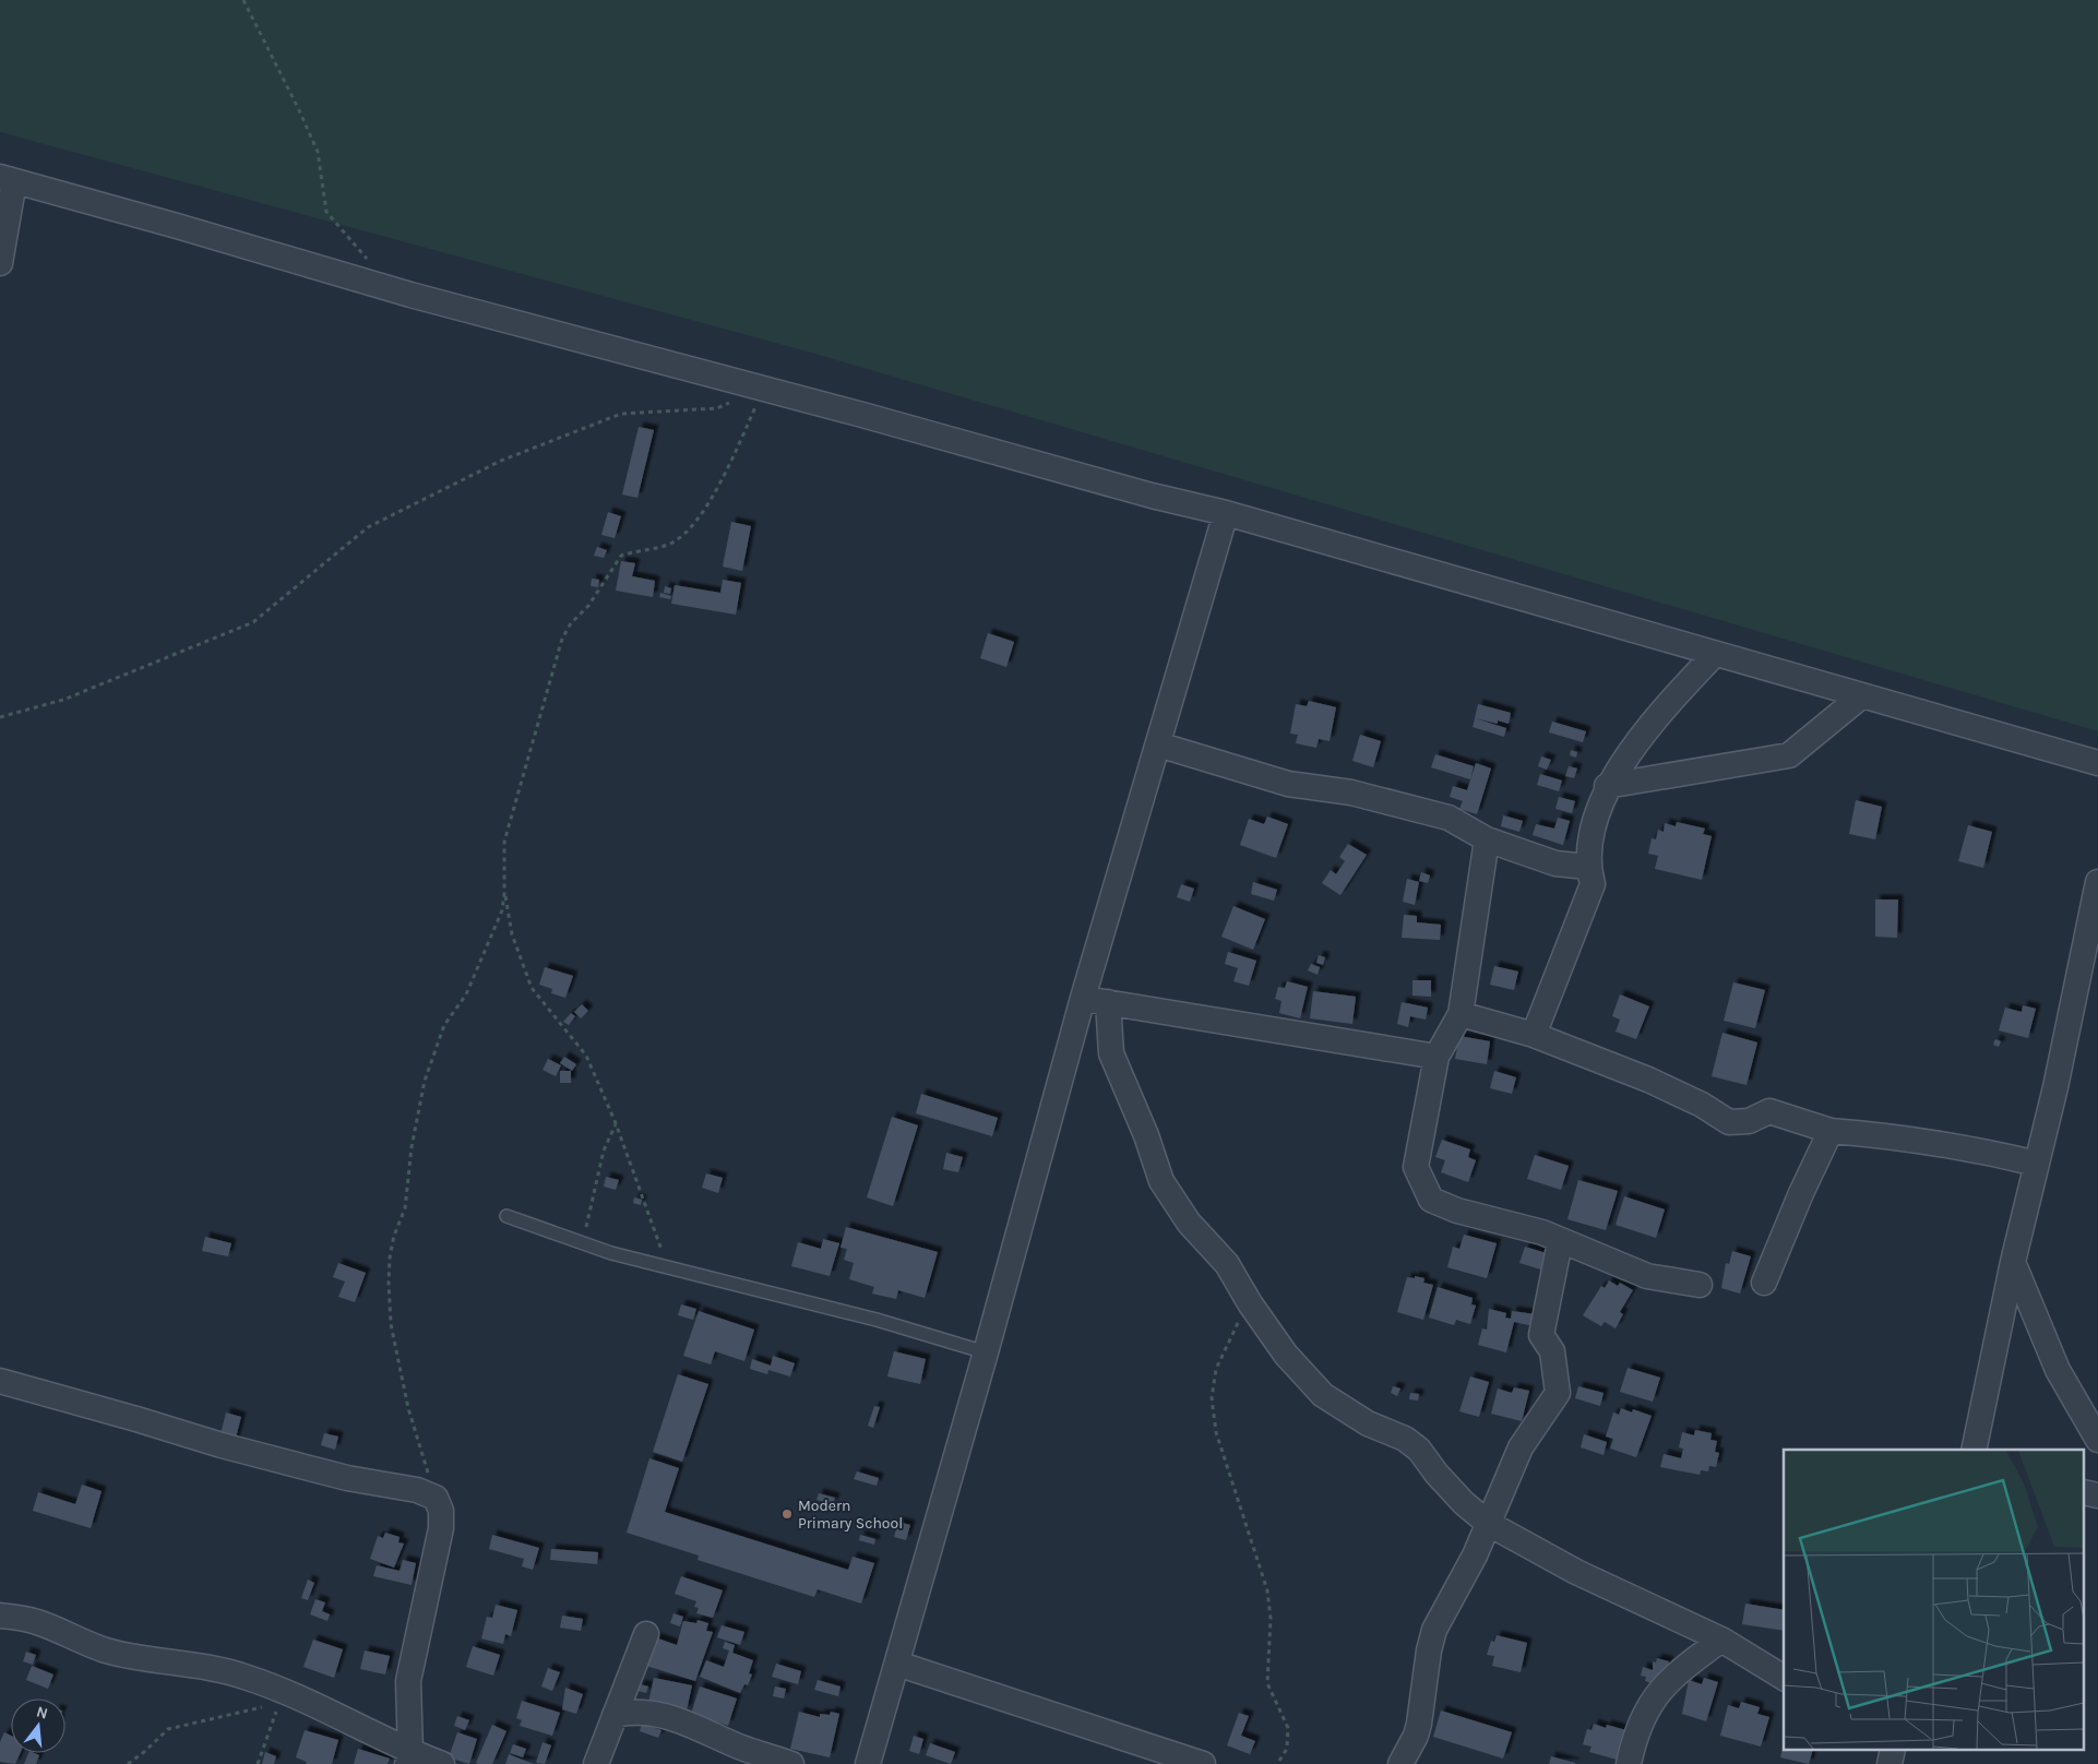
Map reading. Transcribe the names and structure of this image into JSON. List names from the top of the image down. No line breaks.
{"places":["Modern Primary School"],"north":"top"}
